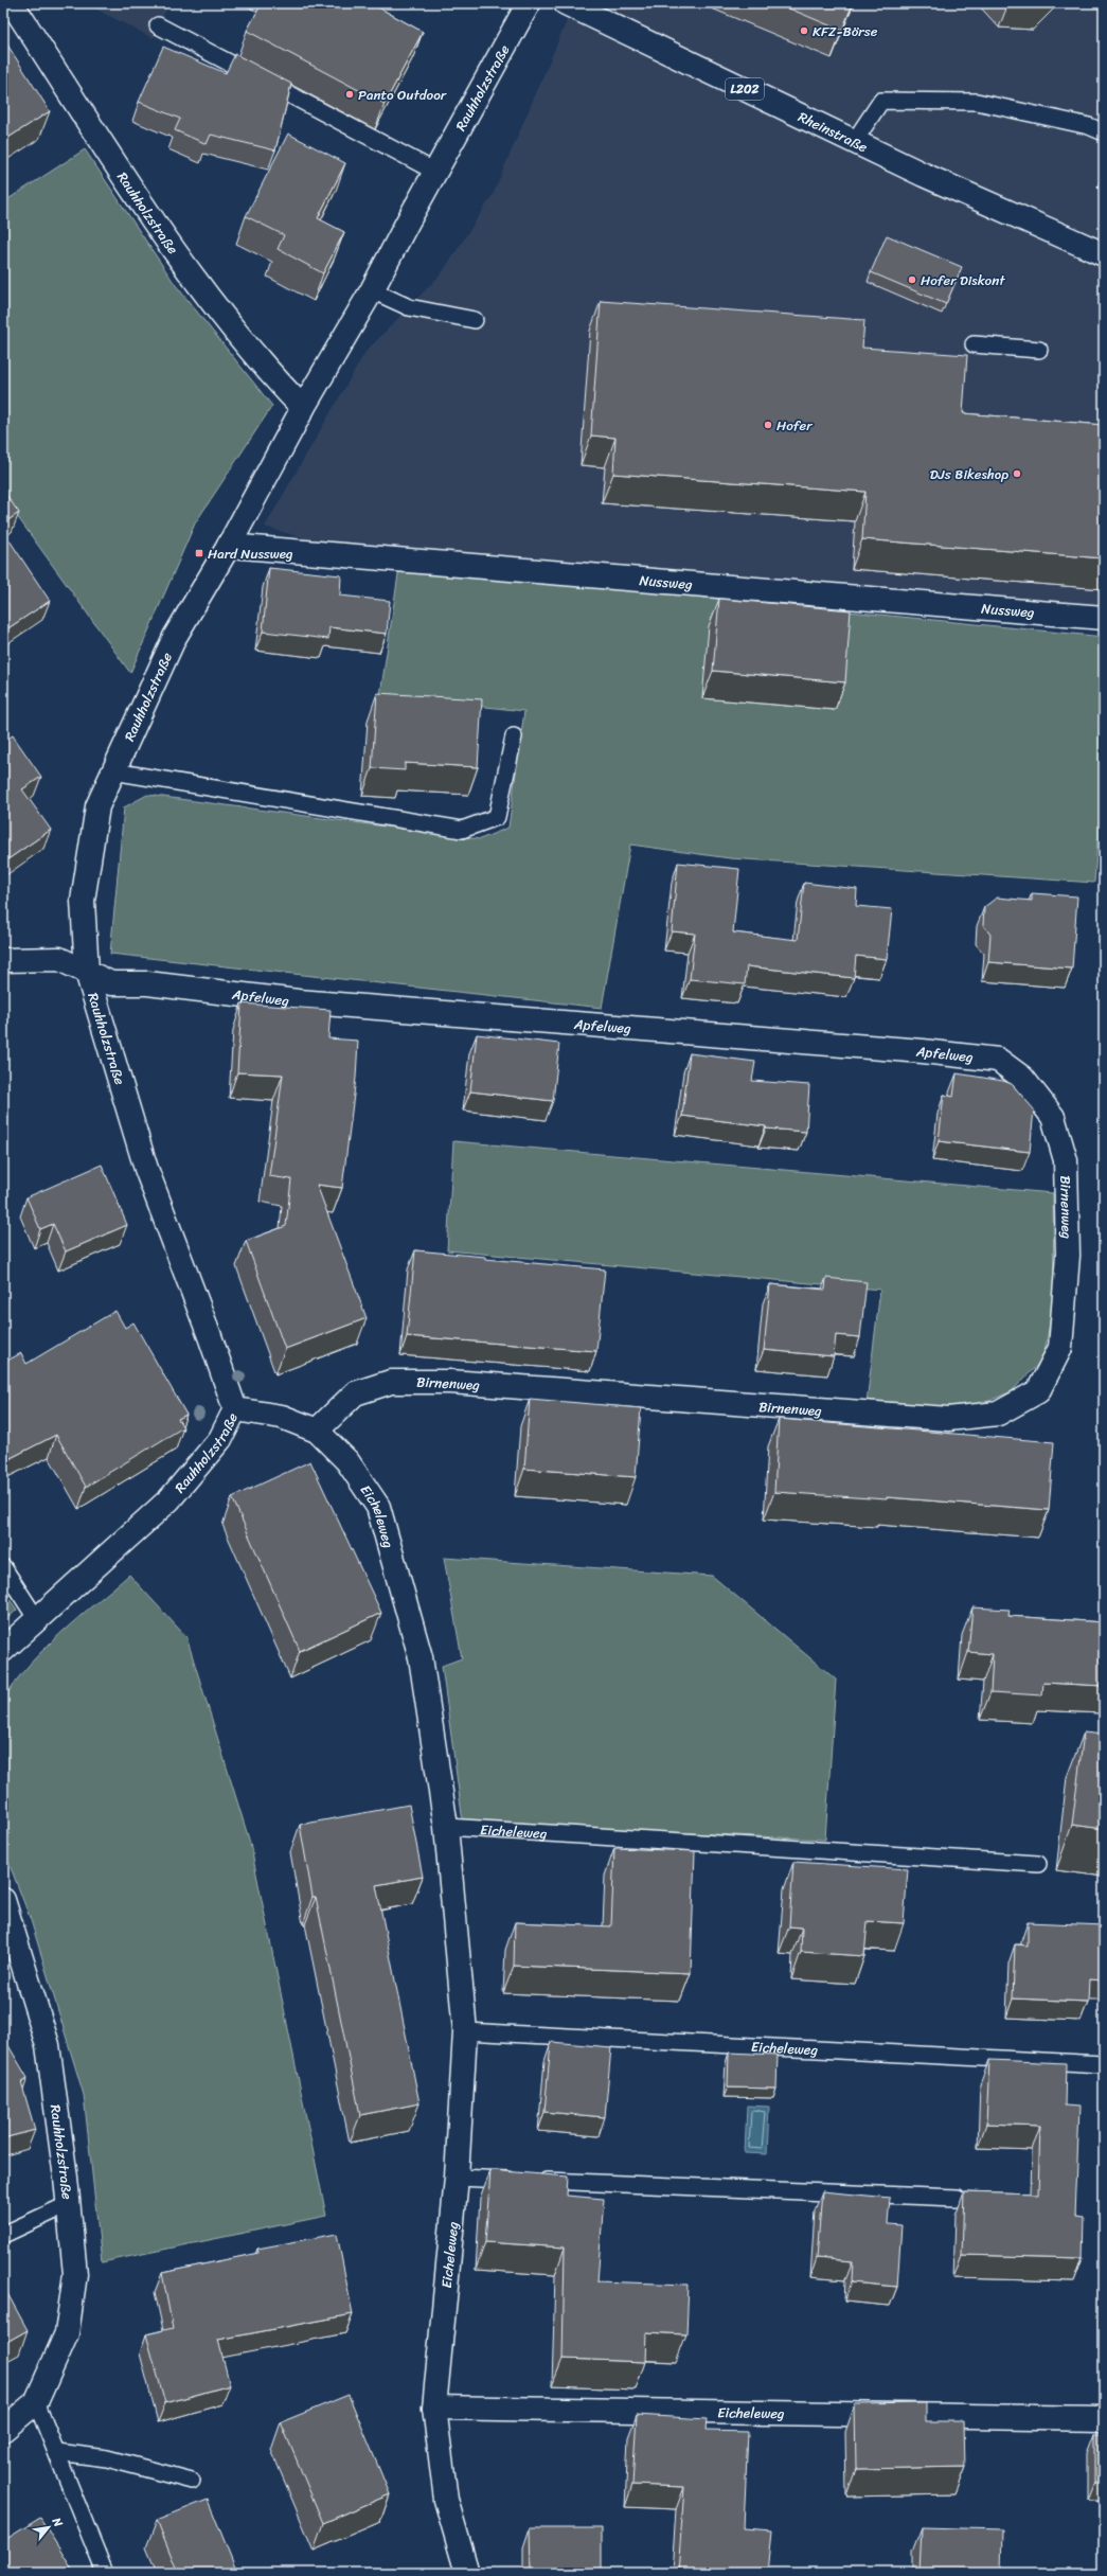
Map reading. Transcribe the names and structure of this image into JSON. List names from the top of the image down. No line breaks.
{"streets":{"street":["Rauhholzstraße","L202","Rheinstraße","Nussweg","Apfelweg","Birnenweg","Eicheleweg"]},"crossings":[["Rauhholzstraße","Nussweg"],["Rauhholzstraße","Apfelweg"],["Rauhholzstraße","Eicheleweg"],["Apfelweg","Birnenweg"],["Birnenweg","Eicheleweg"]],"places":{"other":["KFZ-Börse","Panto Outdoor","Hofer Diskont","Hofer","DJs Bikeshop"],"transit":["Hard Nussweg"]},"north":"top right"}
